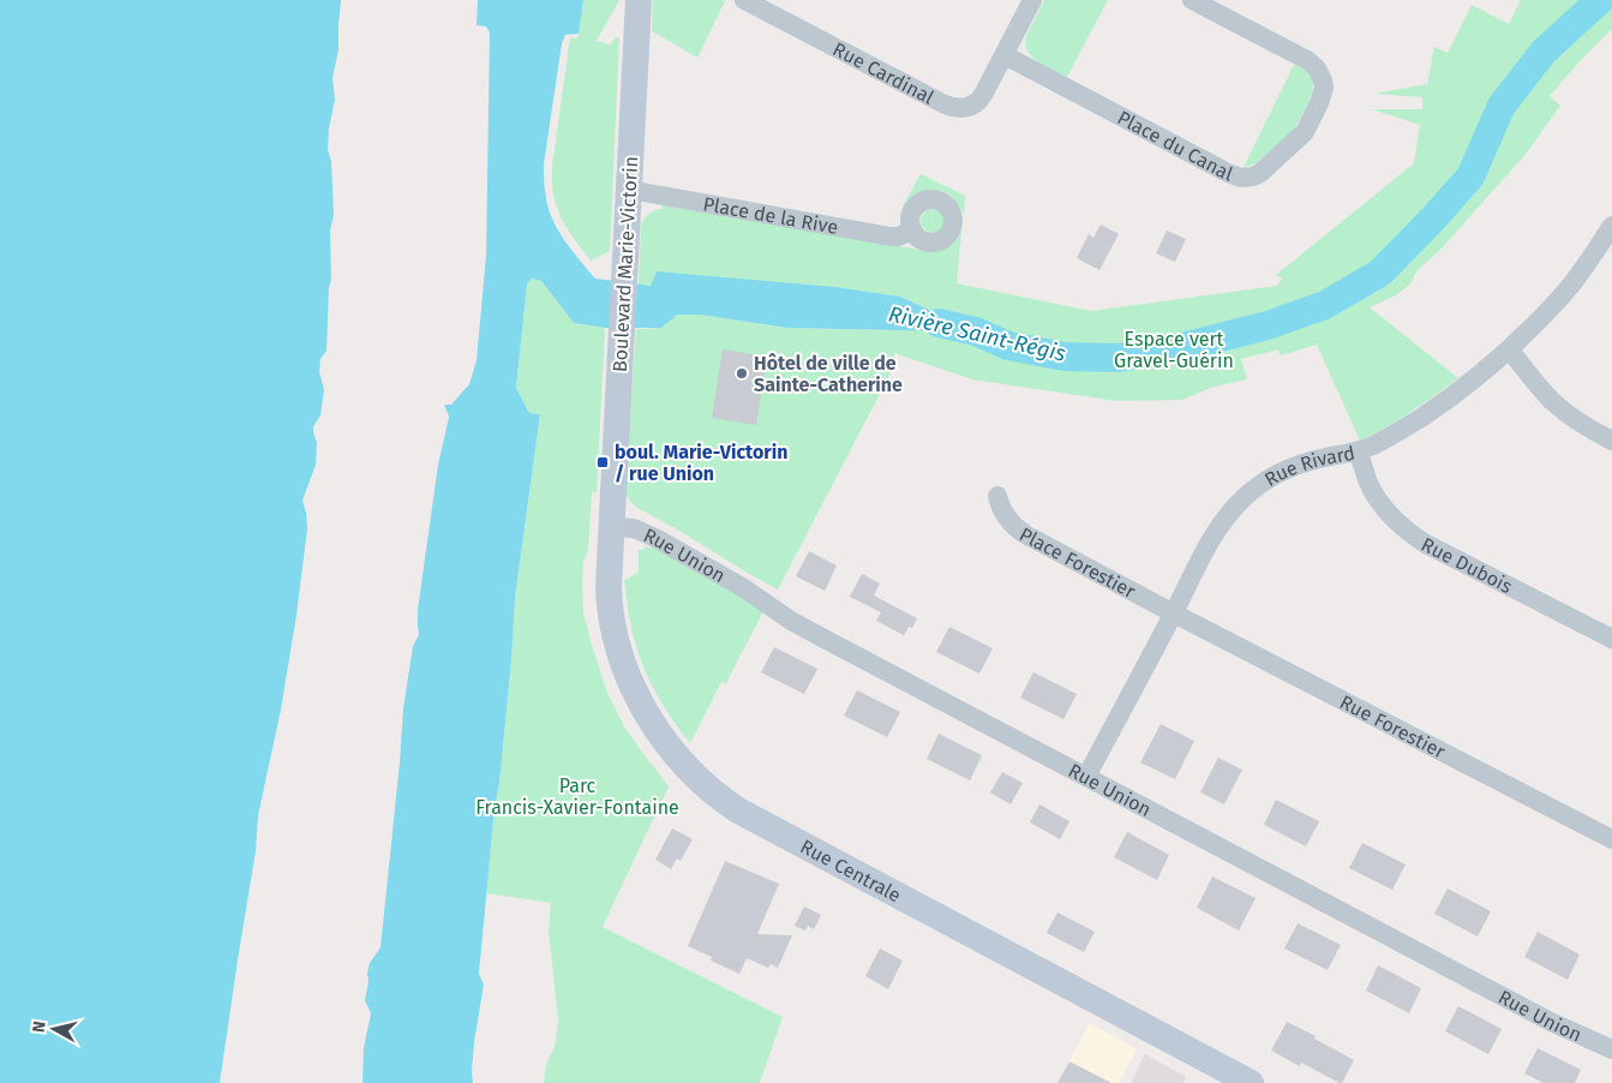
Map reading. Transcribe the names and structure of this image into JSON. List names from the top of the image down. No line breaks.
{"streets":{"street":["Rue Cardinal","Place du Canal","Place de la Rive","Boulevard Marie-Victorin","Rue Rivard","Rue Union","Place Forestier","Rue Dubois","Rue Forestier","Rue Centrale"]},"crossings":[["Rue Cardinal","Place du Canal"],["Place de la Rive","Boulevard Marie-Victorin"],["Boulevard Marie-Victorin","Rue Union"],["Boulevard Marie-Victorin","Rue Centrale"],["Rue Rivard","Rue Union"],["Rue Rivard","Place Forestier"],["Rue Rivard","Rue Dubois"],["Rue Rivard","Rue Forestier"],["Rue Union","Rue Centrale"],["Place Forestier","Rue Forestier"]],"water":["Rivière Saint-Régis"],"parks":["Espace vert Gravel-Guérin","Parc Francis-Xavier-Fontaine"],"places":{"other":["Hôtel de ville de Sainte-Catherine"],"transit":["boul. Marie-Victorin / rue Union"]},"north":"left"}
